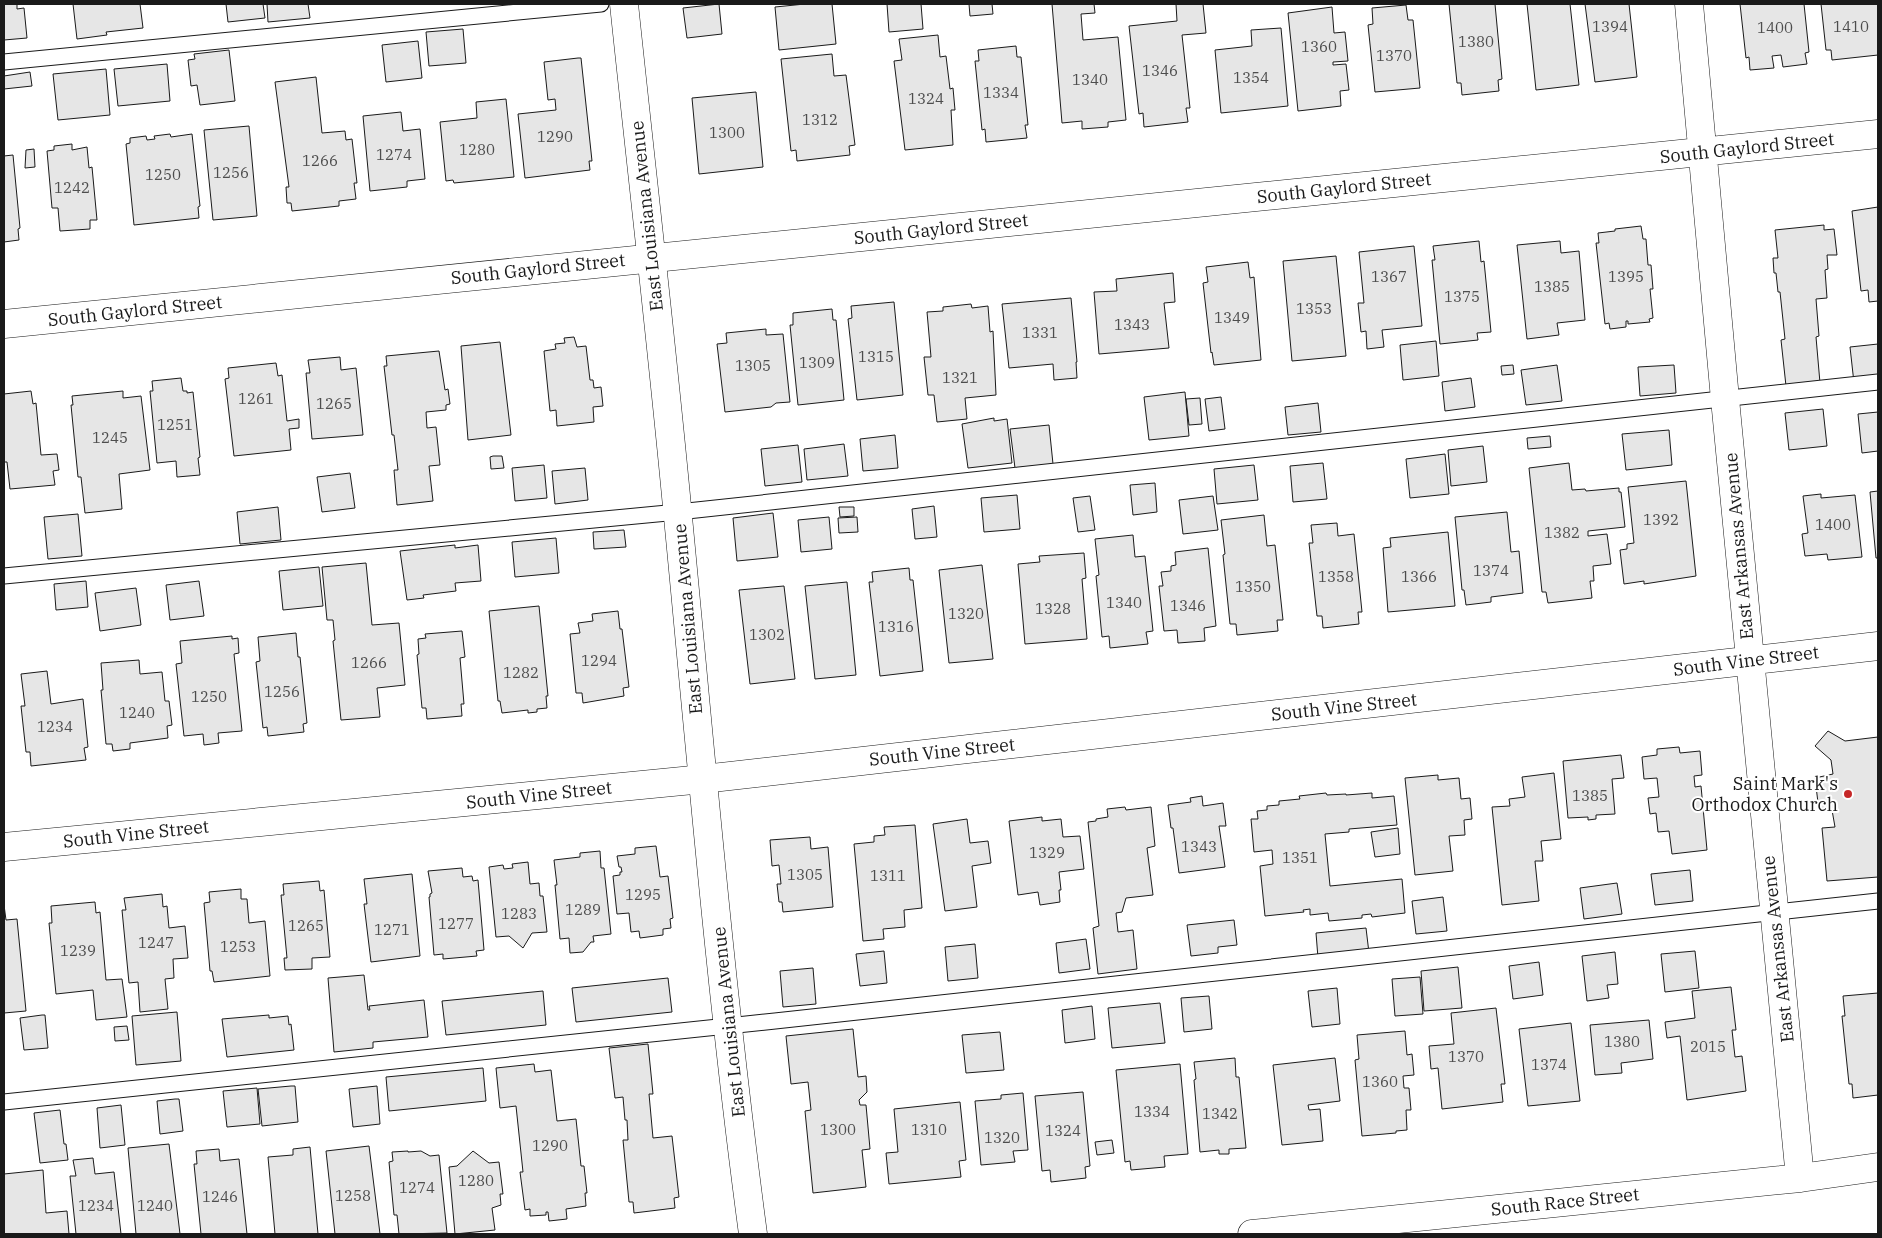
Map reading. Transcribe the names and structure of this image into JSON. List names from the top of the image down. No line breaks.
{"streets":{"street":["South Gaylord Street","East Louisiana Avenue","East Arkansas Avenue","South Vine Street","South Race Street"]},"crossings":[["South Gaylord Street","East Louisiana Avenue"],["South Gaylord Street","East Arkansas Avenue"],["East Louisiana Avenue","South Vine Street"],["East Arkansas Avenue","South Vine Street"],["East Arkansas Avenue","South Race Street"]],"places":["Saint Mark's Orthodox Church"],"house_numbers":["1394","1410","1400","1380","1360","1370","1346","1354","1340","1334","1324","1312","1300","1290","1280","1274","1266","1256","1250","1242","1367","1395","1385","1375","1353","1349","1343","1331","1315","1309","1305","1321","1261","1265","1251","1245","1392","1400","1382","1374","1358","1366","1350","1340","1346","1328","1320","1316","1302","1294","1266","1282","1256","1250","1240","1234","1385","1343","1329","1351","1305","1311","1295","1289","1283","1277","1265","1271","1247","1253","1239","1380","2015","1370","1374","1360","1334","1342","1300","1310","1324","1320","1290","1280","1274","1258","1246","1234","1240"]}
